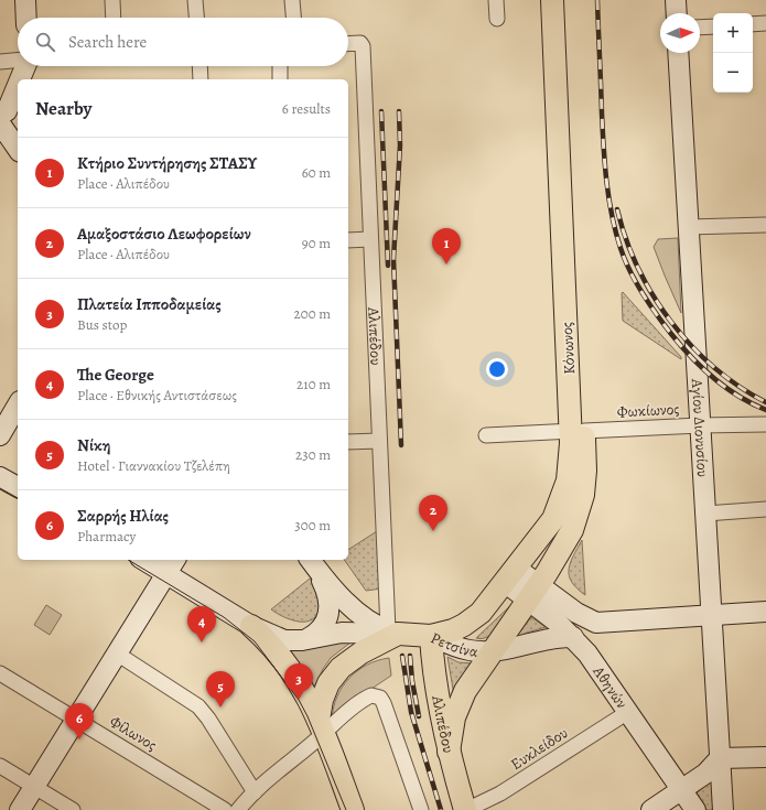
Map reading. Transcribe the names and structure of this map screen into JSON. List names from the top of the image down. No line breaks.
{"streets":{"main road":["Αλιπέδου","Κόνωνος","Αγίου Διονυσίου","Ρετσίνα","Αθηνών"],"street":["Φωκίωνος","Φίλωνος","Ευκλείδου"]},"crossings":[["Αλιπέδου","Κόνωνος"],["Αλιπέδου","Ρετσίνα"],["Αλιπέδου","Ευκλείδου"],["Κόνωνος","Φωκίωνος"],["Κόνωνος","Ρετσίνα"],["Κόνωνος","Αθηνών"],["Φωκίωνος","Αγίου Διονυσίου"],["Ρετσίνα","Αθηνών"],["Αθηνών","Ευκλείδου"]],"north":"right","page":{"map_buttons":["+","−"],"search":"Search here","heading":["Nearby","6 results"],"list":[{"mark":"1","name":"Κτήριο Συντήρησης ΣΤΑΣΥ","note":"Place · Αλιπέδου","value":"60 m"},{"mark":"2","name":"Αμαξοστάσιο Λεωφορείων","note":"Place · Αλιπέδου","value":"90 m"},{"mark":"3","name":"Πλατεία Ιπποδαμείας","note":"Bus stop","value":"200 m"},{"mark":"4","name":"The George","note":"Place · Εθνικής Αντιστάσεως","value":"210 m"},{"mark":"5","name":"Νίκη","note":"Hotel · Γιαννακίου Τζελέπη","value":"230 m"},{"mark":"6","name":"Σαρρής Ηλίας","note":"Pharmacy","value":"300 m"}],"pins":["1","2","4","3","5","6"]}}
